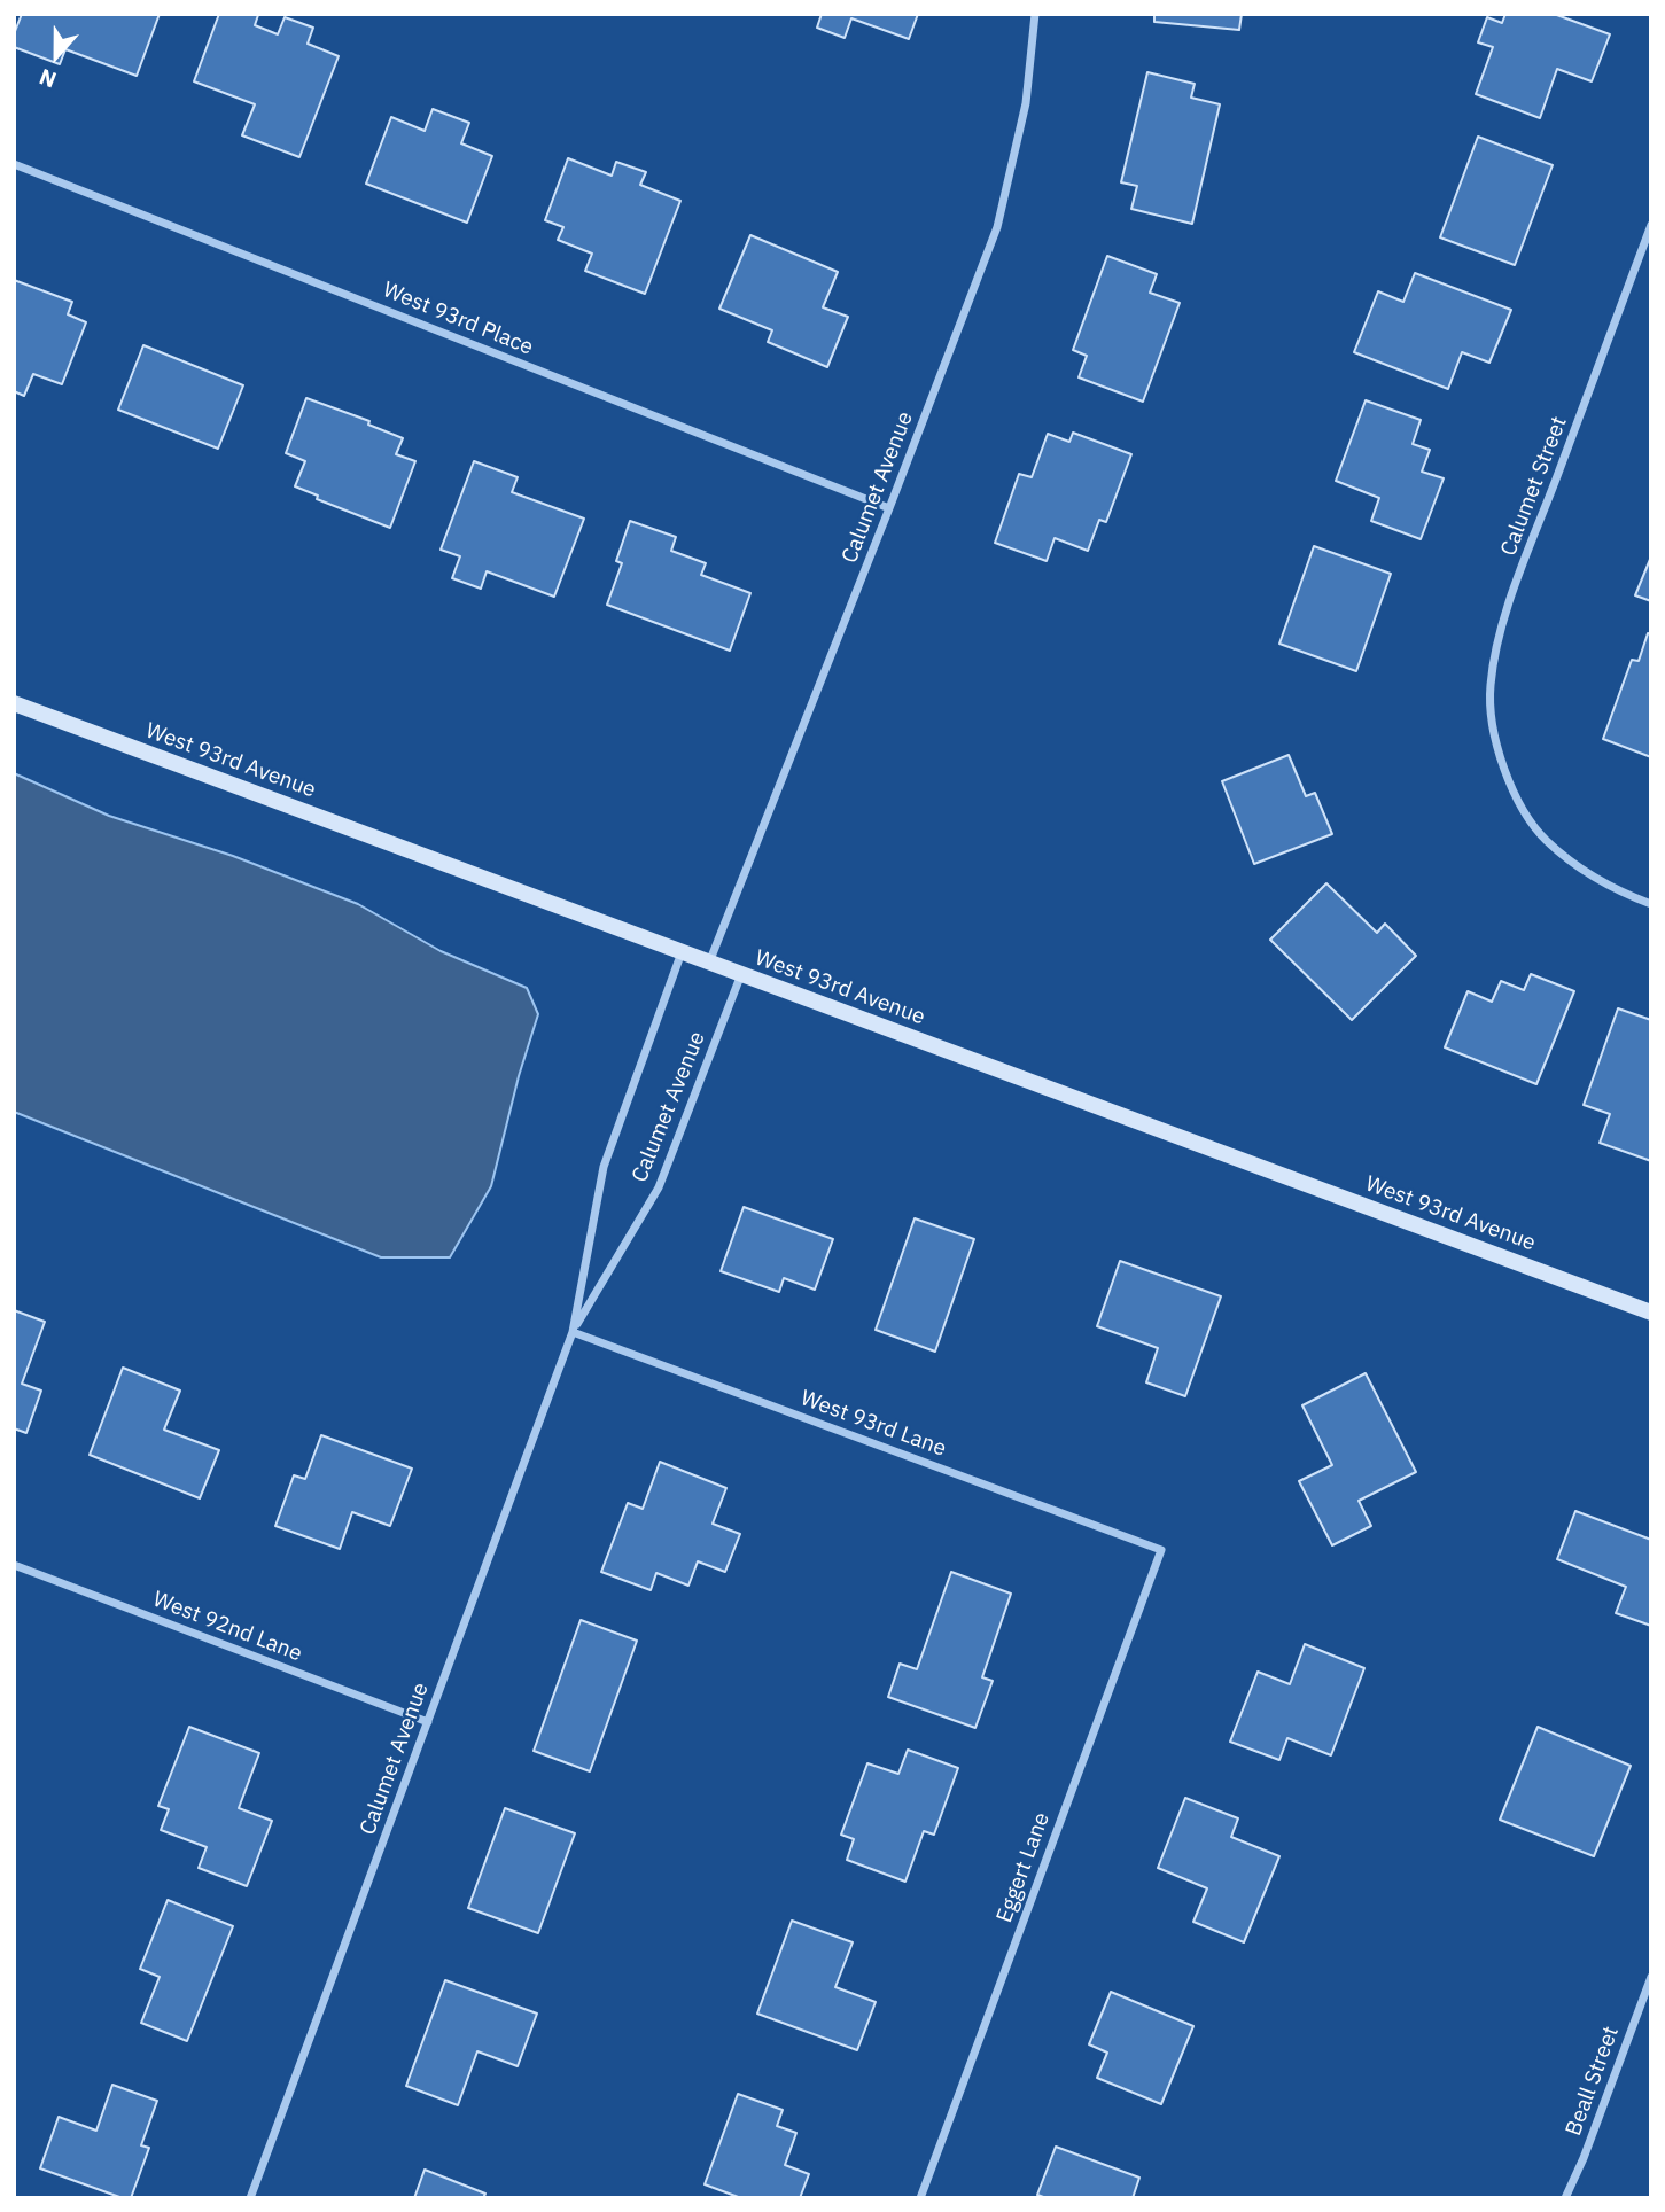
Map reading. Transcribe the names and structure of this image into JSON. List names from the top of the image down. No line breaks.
{"streets":{"street":["West 93rd Place","Calumet Street","Calumet Avenue","West 93rd Avenue","West 93rd Lane","West 92nd Lane","Eggert Lane","Beall Street"]},"crossings":[["West 93rd Place","Calumet Avenue"],["Calumet Avenue","West 93rd Avenue"],["Calumet Avenue","West 93rd Lane"],["Calumet Avenue","West 92nd Lane"],["West 93rd Lane","Eggert Lane"]],"north":"bottom"}
